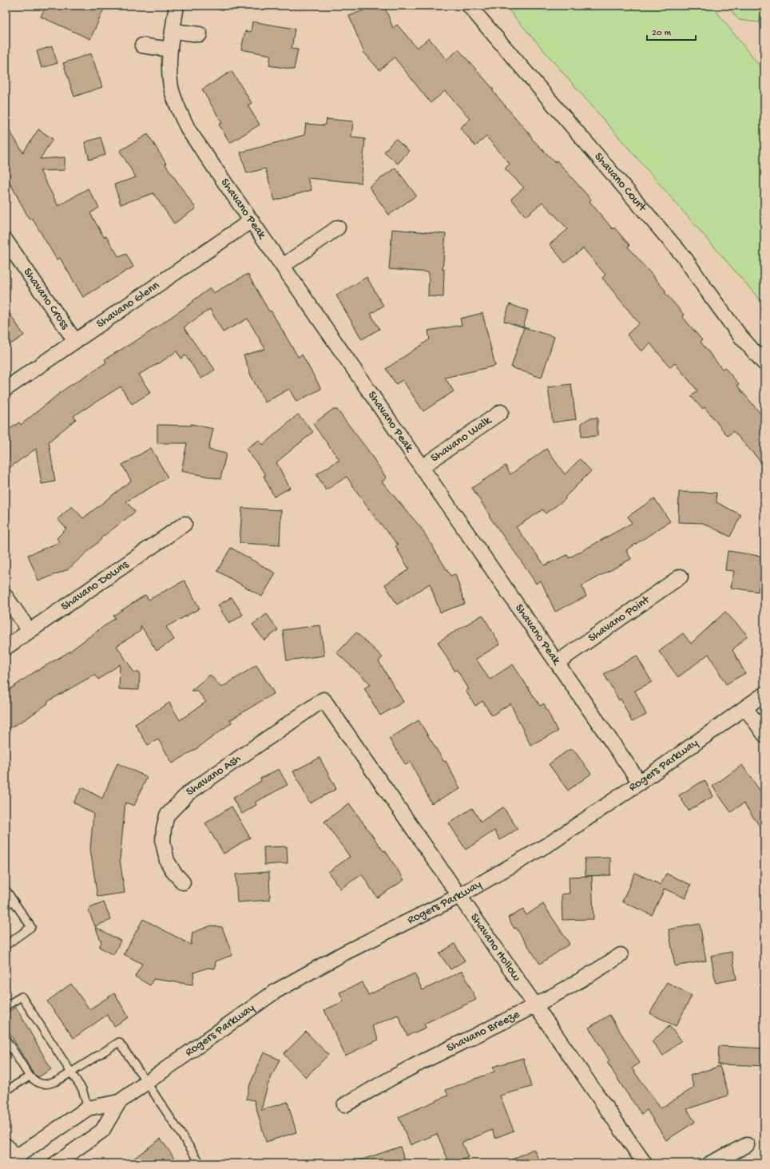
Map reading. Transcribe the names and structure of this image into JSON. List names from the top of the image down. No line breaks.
{"streets":{"street":["Shavano Court","Shavano Peak","Shavano Cross","Shavano Glenn","Shavano Walk","Shavano Downs","Shavano Point","Rogers Parkway","Shavano Ash","Shavano Hollow","Shavano Breeze"]},"crossings":[["Shavano Peak","Shavano Glenn"],["Shavano Peak","Shavano Walk"],["Shavano Peak","Shavano Point"],["Shavano Peak","Rogers Parkway"],["Shavano Cross","Shavano Glenn"],["Rogers Parkway","Shavano Hollow"],["Shavano Ash","Shavano Hollow"],["Shavano Hollow","Shavano Breeze"]],"scale_bar":"20 m"}
